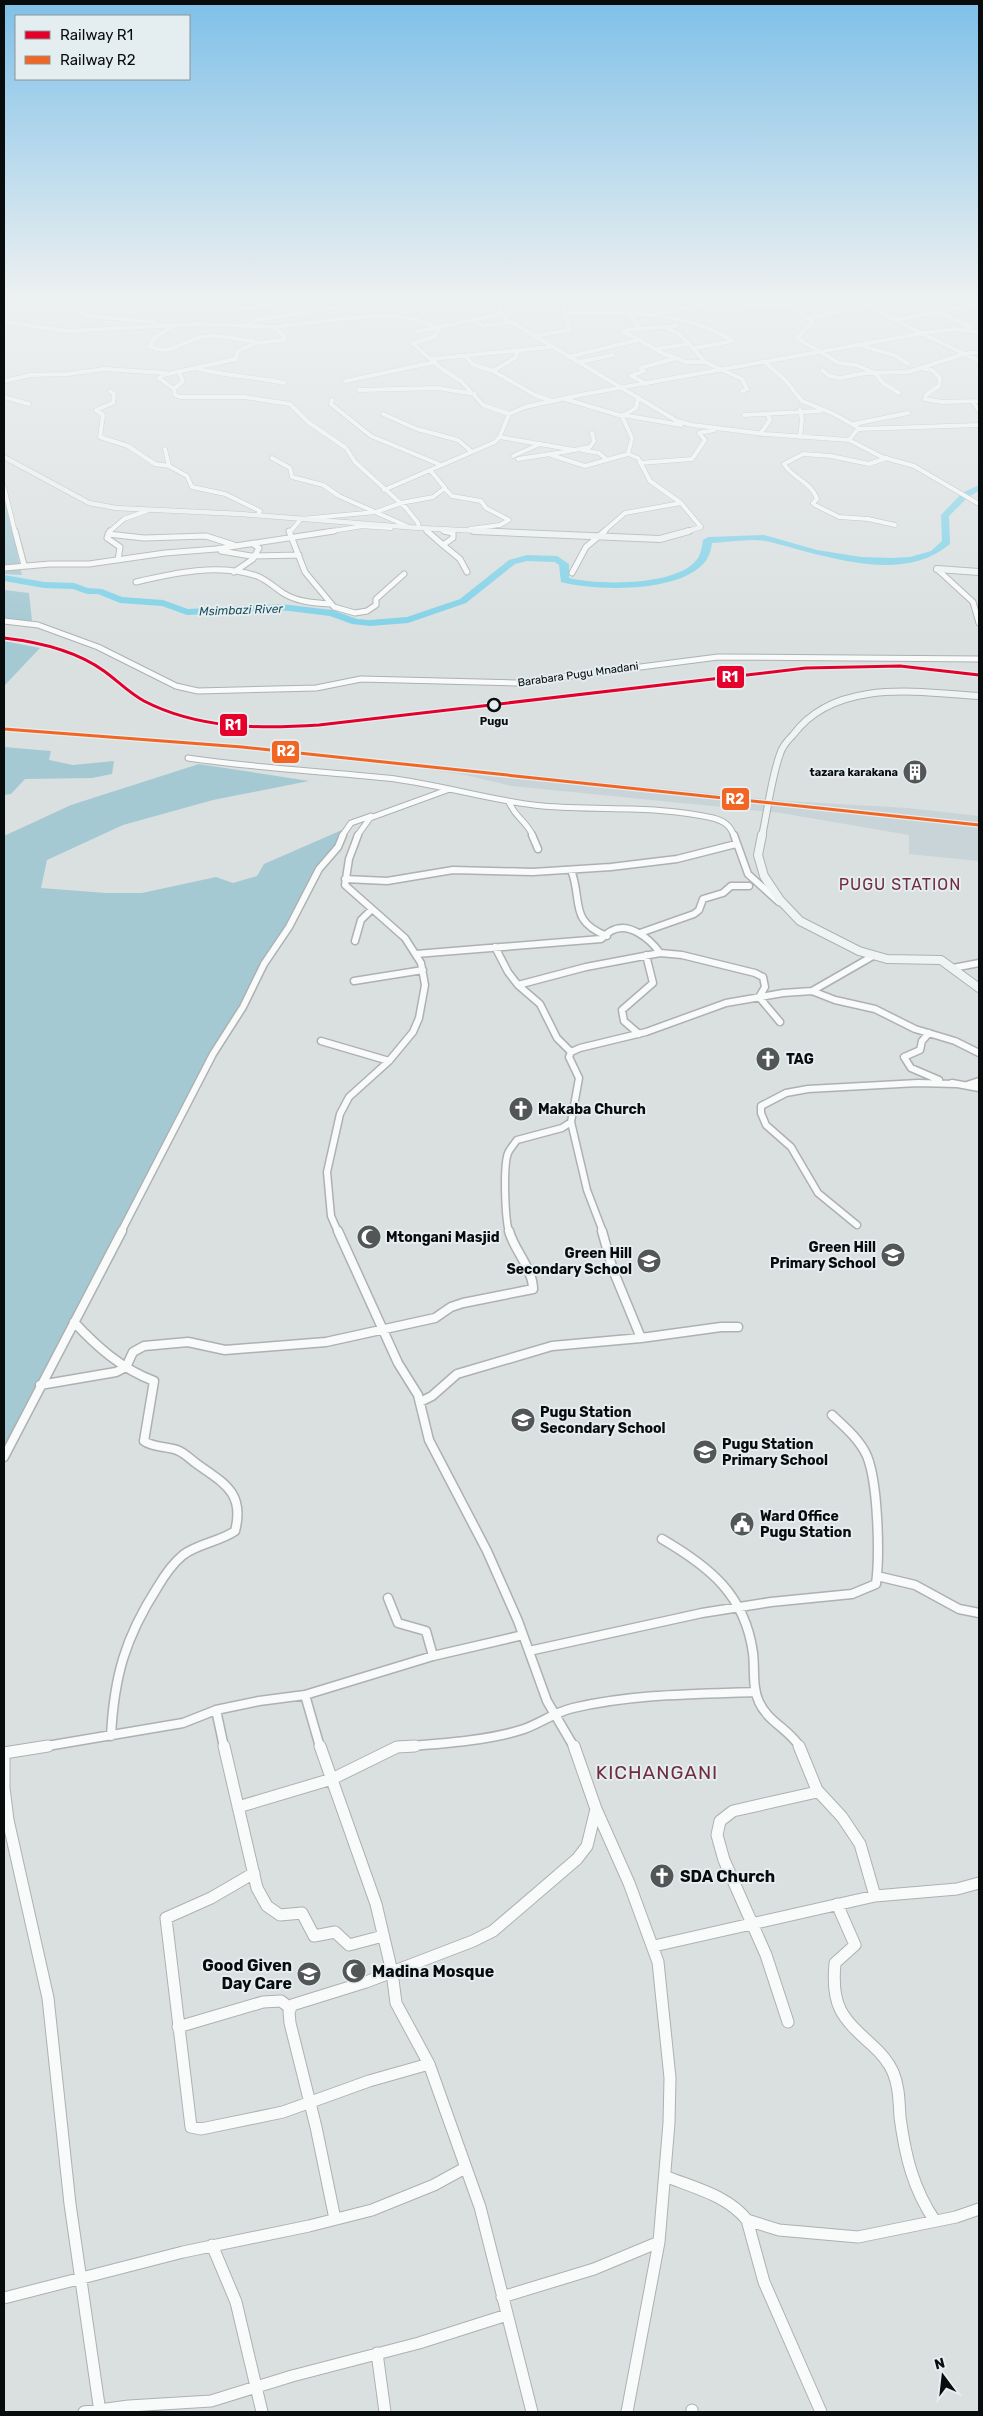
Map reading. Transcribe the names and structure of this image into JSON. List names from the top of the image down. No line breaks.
{"streets":{"street":["Barabara Pugu Mnadani"]},"districts":["PUGU STATION","KICHANGANI"],"water":["Msimbazi River"],"places":{"other":["Pugu"],"building":["tazara karakana"],"church":["TAG","Makaba Church","SDA Church"],"mosque":["Mtongani Masjid","Madina Mosque"],"school or university":["Green Hill Primary School","Green Hill Secondary School","Pugu Station Secondary School","Pugu Station Primary School","Good Given Day Care"],"public building":["Ward Office Pugu Station"]},"lines":["rail line R1","rail line R2"],"legend":["Railway R1","Railway R2"],"north":"top"}
